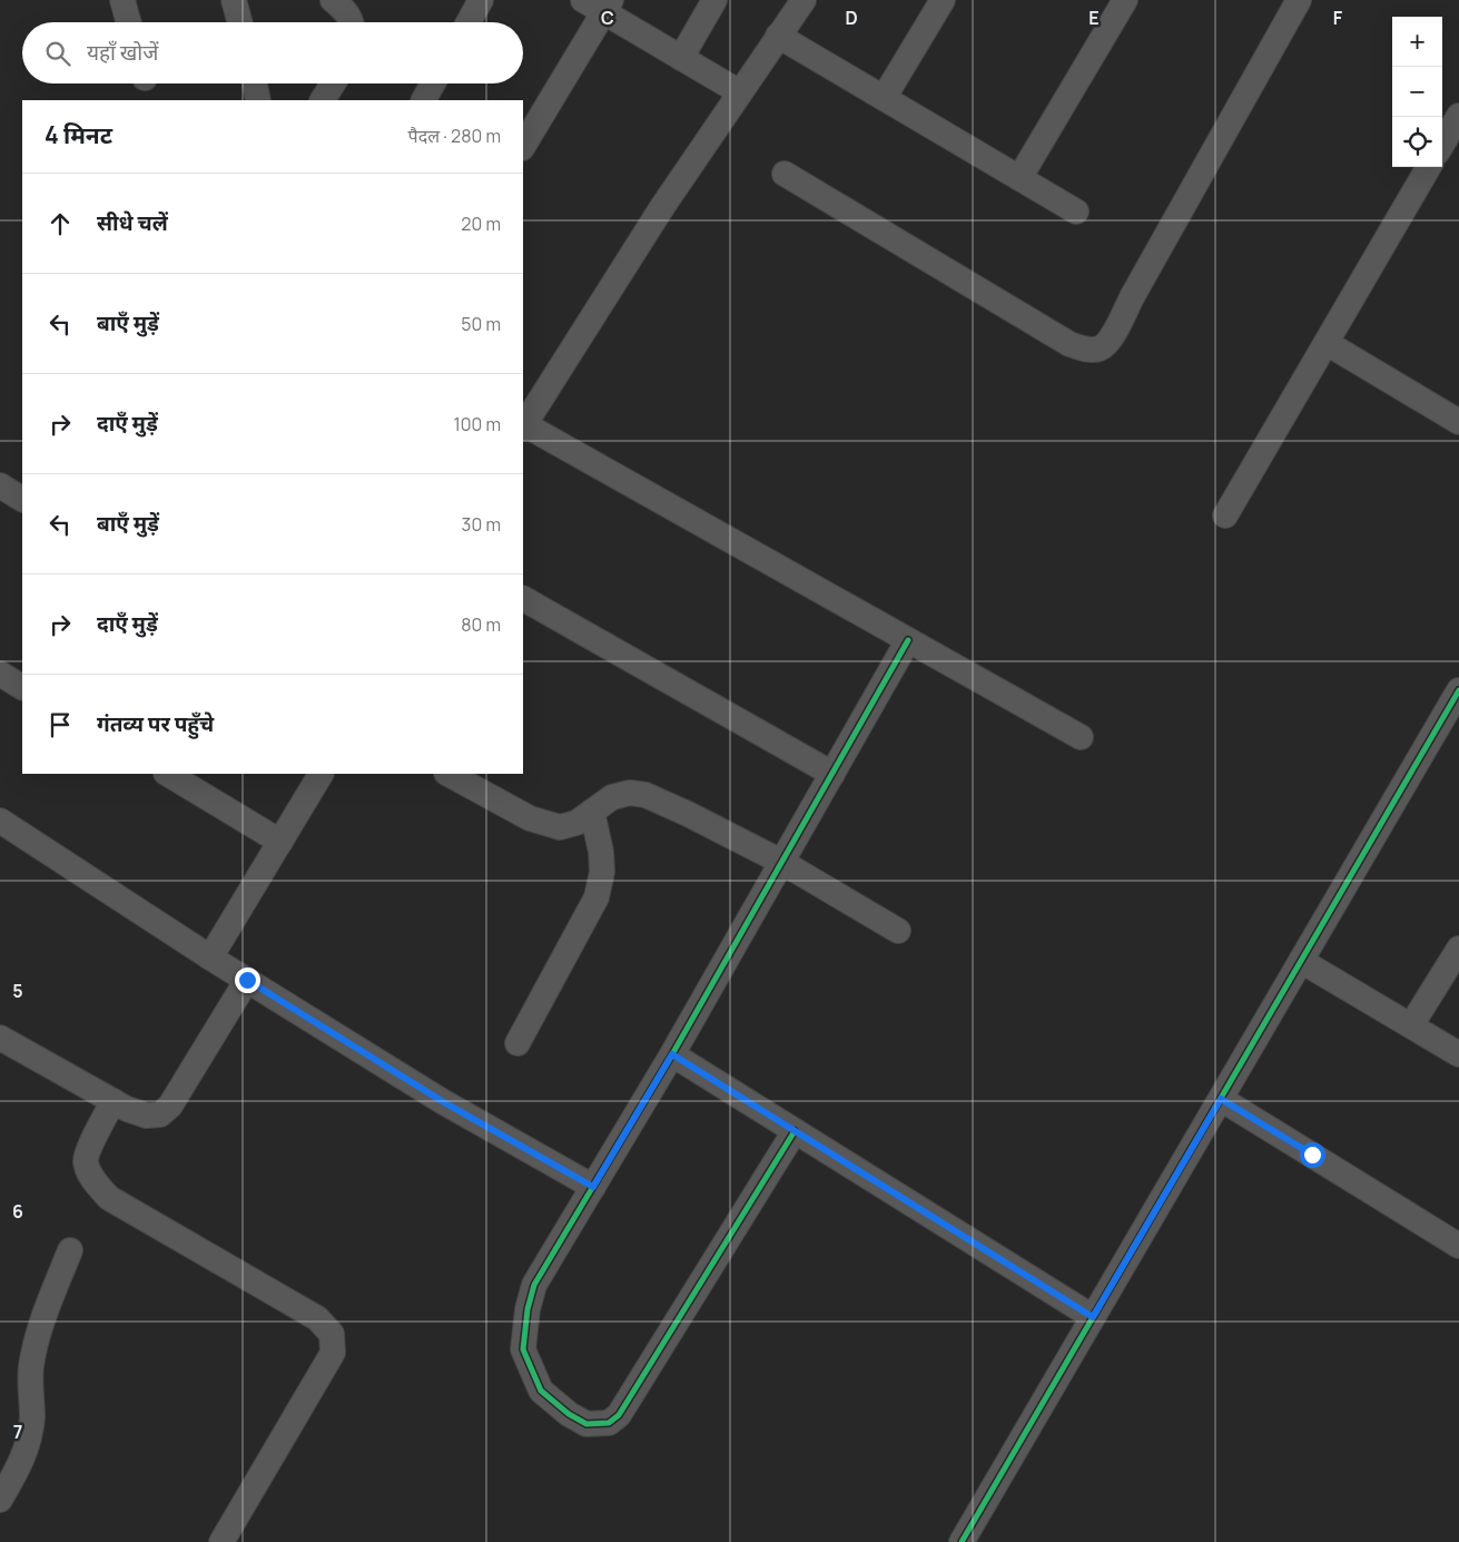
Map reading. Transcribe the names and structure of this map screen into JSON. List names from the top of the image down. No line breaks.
{"page":{"map_buttons":["+","−"],"search":"यहाँ खोजें","heading":["4 मिनट","पैदल · 280 m"],"list":[["सीधे चलें","20 m"],["बाएँ मुड़ें","50 m"],["दाएँ मुड़ें","100 m"],["बाएँ मुड़ें","30 m"],["दाएँ मुड़ें","80 m"],"गंतव्य पर पहुँचे"]},"grid":{"columns":["C","D","E","F"],"rows":["5","6","7"]}}
